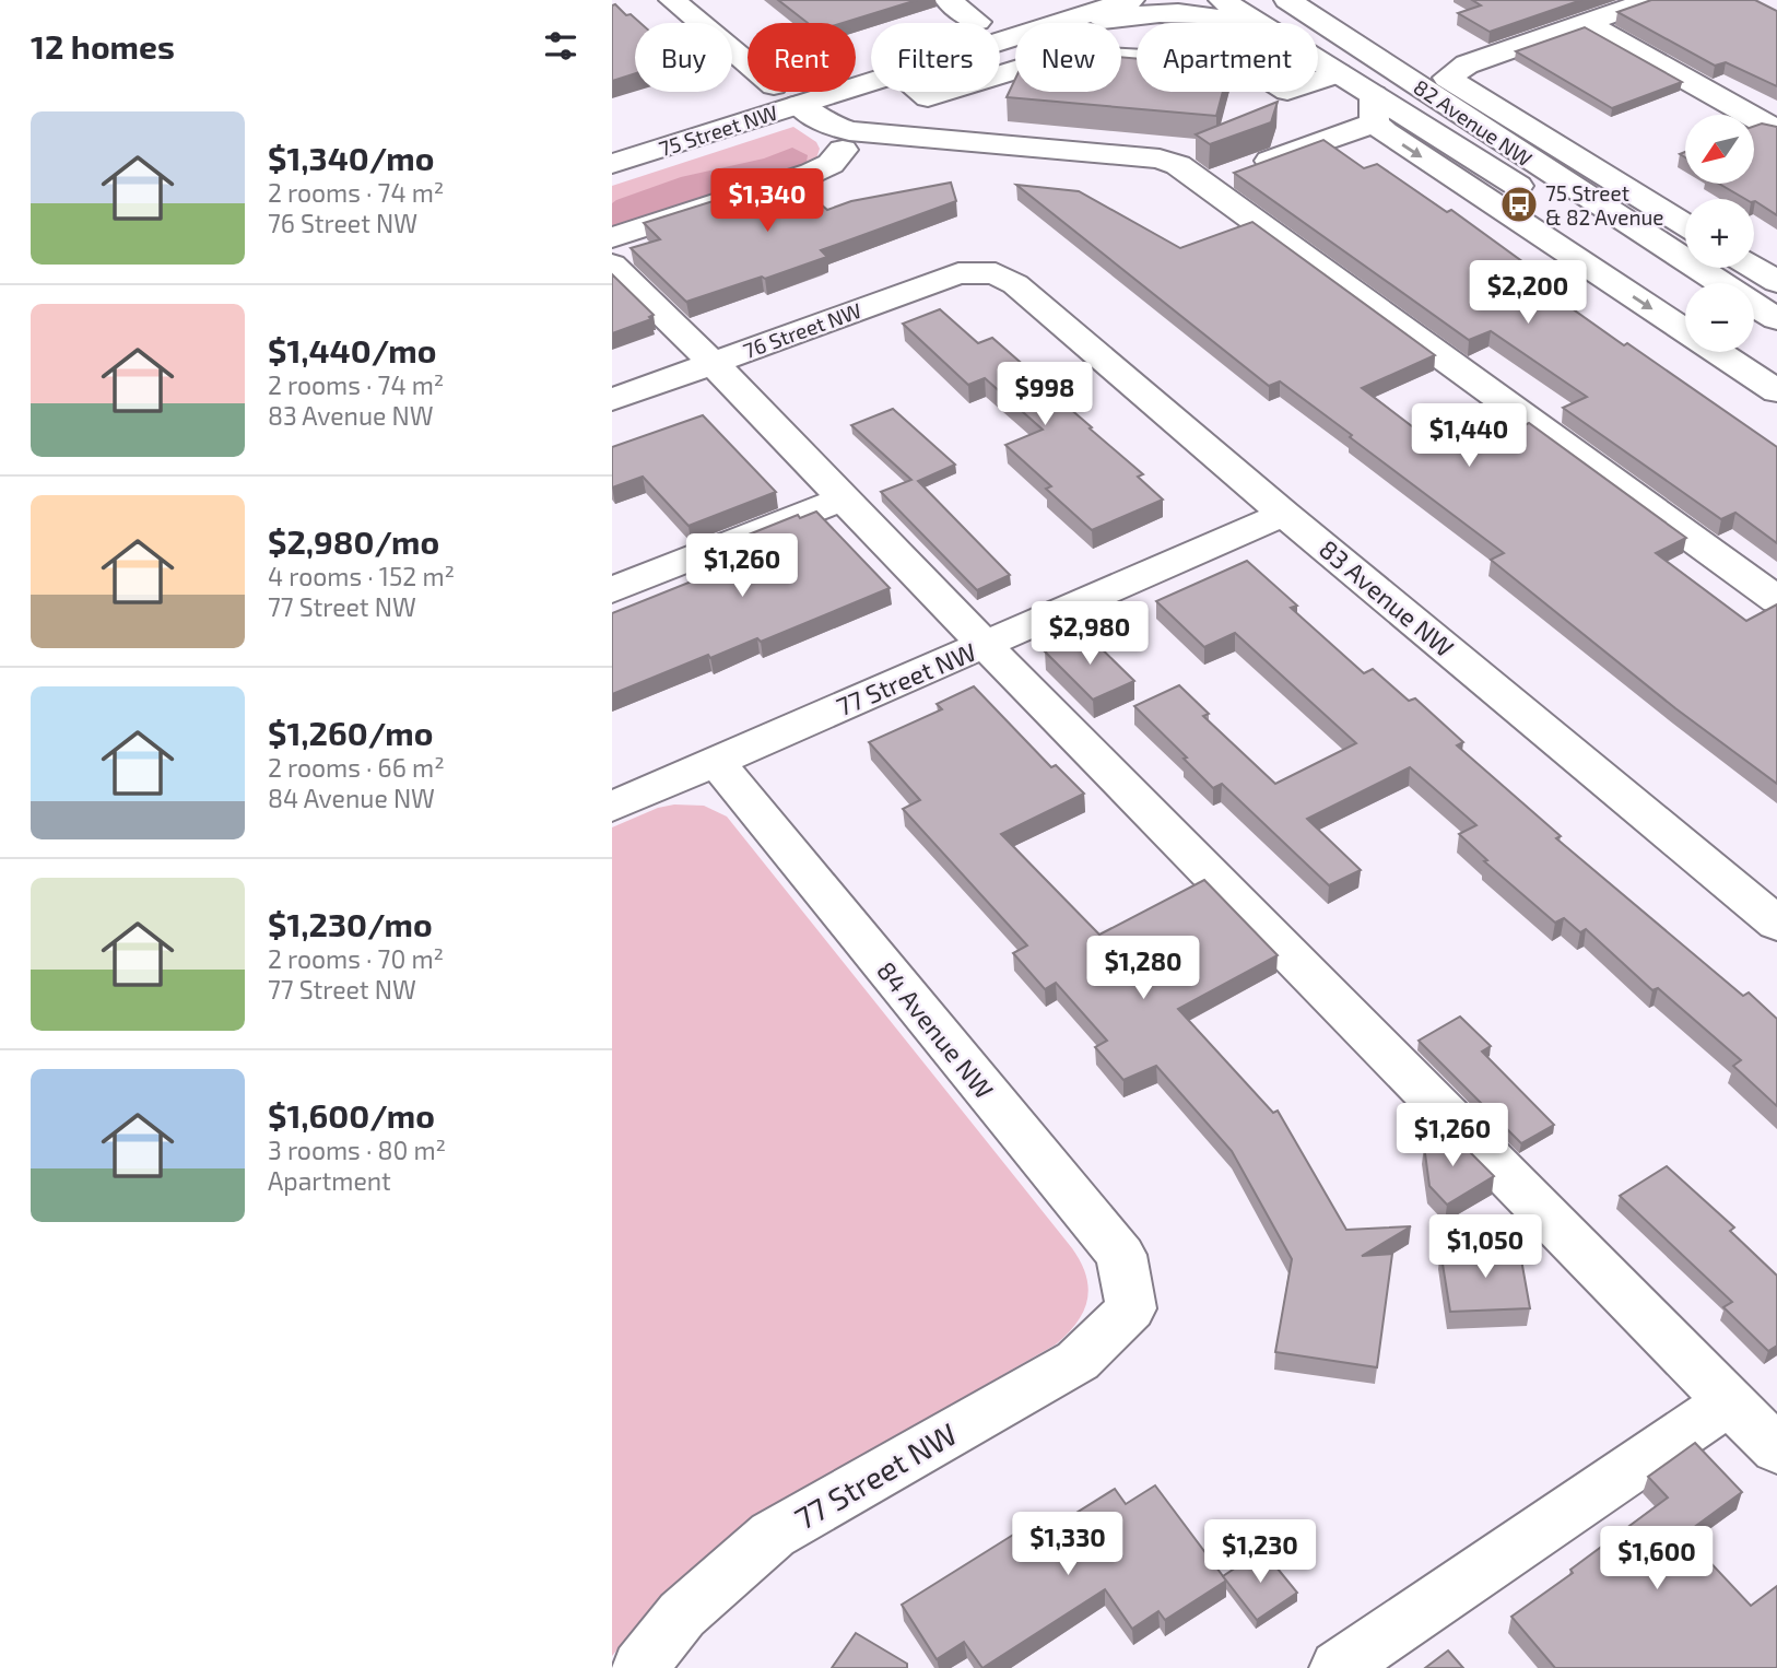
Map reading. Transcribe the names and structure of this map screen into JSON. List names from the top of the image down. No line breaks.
{"streets":{"street":["82 Avenue NW","75 Street NW","76 Street NW","83 Avenue NW","77 Street NW","84 Avenue NW"]},"crossings":[["76 Street NW","83 Avenue NW"],["83 Avenue NW","77 Street NW"],["77 Street NW","84 Avenue NW"]],"places":{"bus stop":["75 Street & 82 Avenue"]},"north":"bottom left","page":{"heading":"12 homes","chip":["Buy","Rent","Filters","New","Apartment"],"list":[{"name":"$1,340/mo","note":"2 rooms · 74 m² · 76 Street NW"},{"name":"$1,440/mo","note":"2 rooms · 74 m² · 83 Avenue NW"},{"name":"$2,980/mo","note":"4 rooms · 152 m² · 77 Street NW"},{"name":"$1,260/mo","note":"2 rooms · 66 m² · 84 Avenue NW"},{"name":"$1,230/mo","note":"2 rooms · 70 m² · 77 Street NW"},{"name":"$1,600/mo","note":"3 rooms · 80 m² · Apartment"}],"map_buttons":["+","−"],"price":["$1,340","$2,200","$998","$1,440","$1,260","$2,980","$1,280","$1,260","$1,050","$1,330","$1,230","$1,600"]}}
